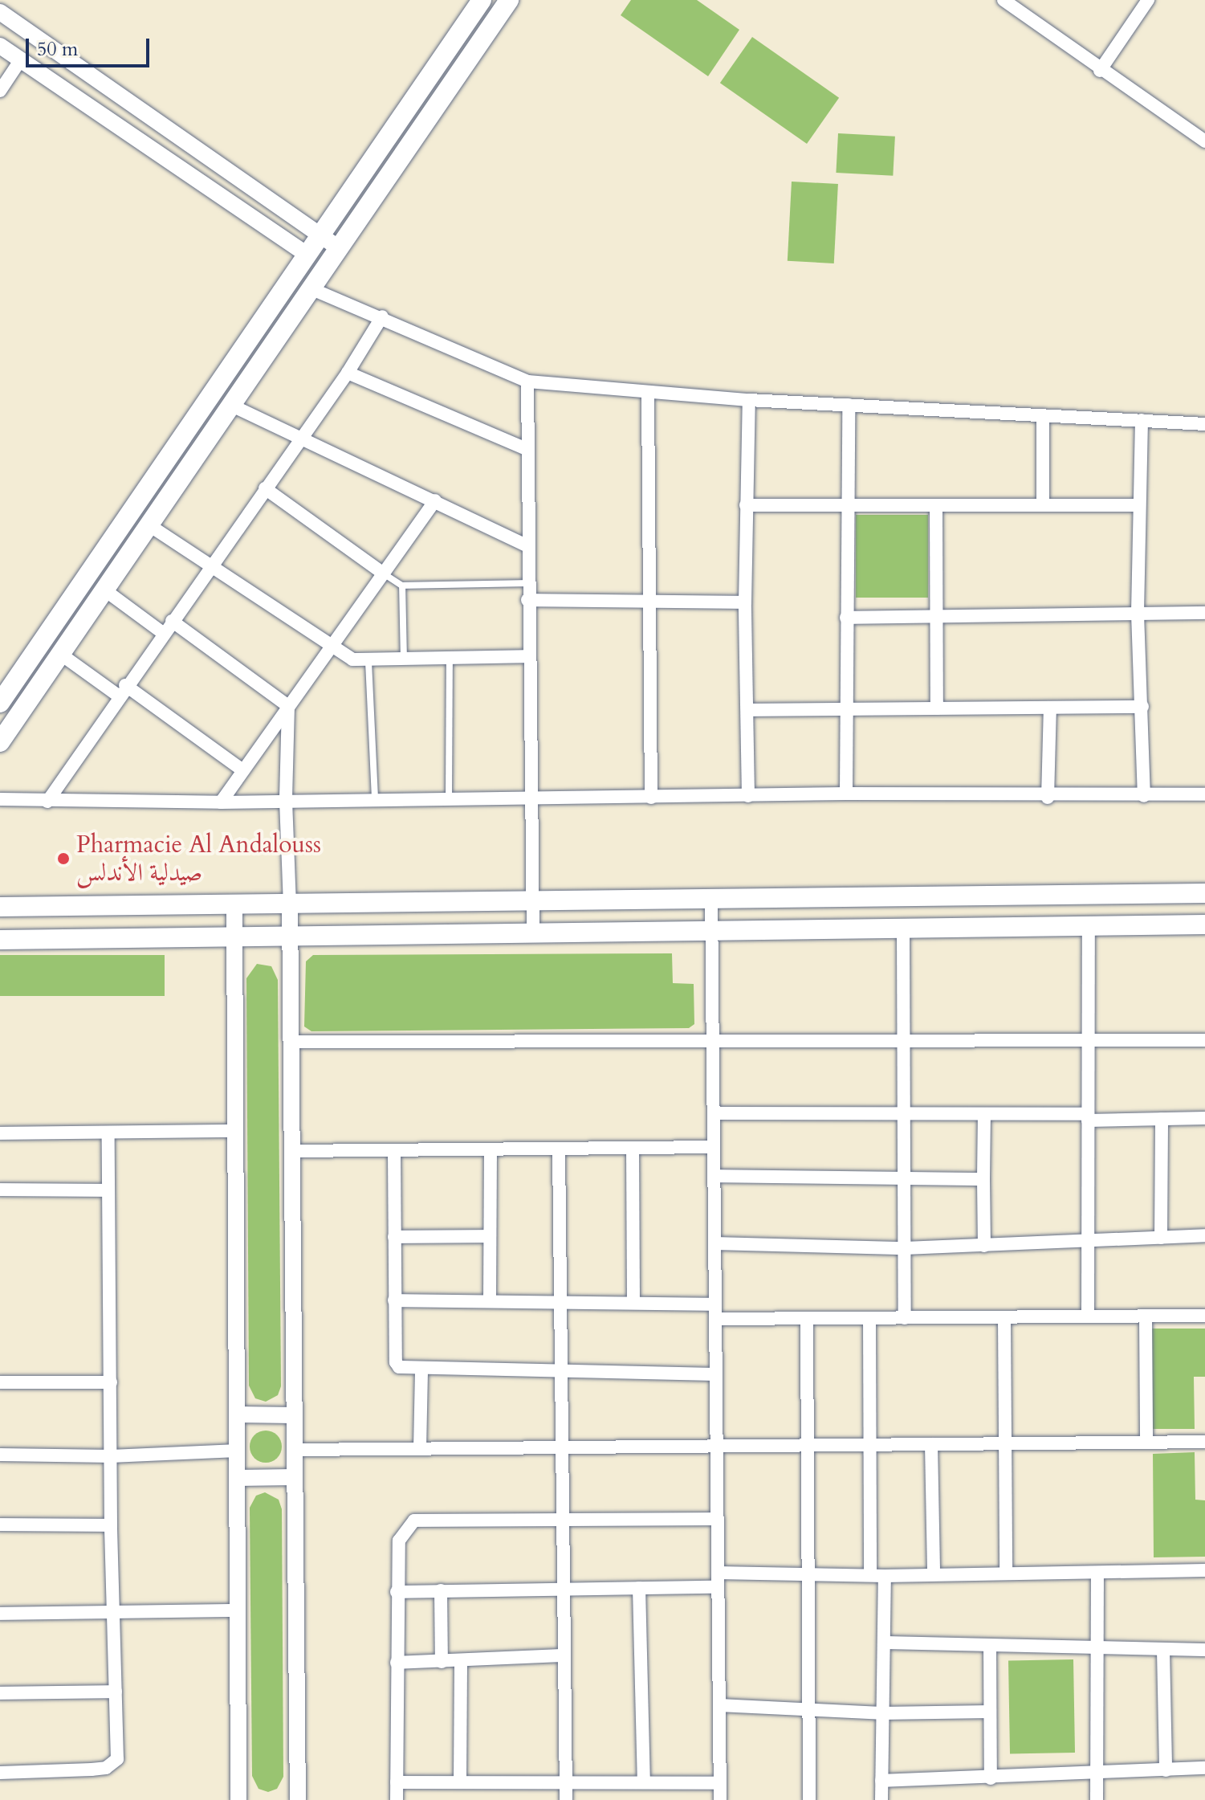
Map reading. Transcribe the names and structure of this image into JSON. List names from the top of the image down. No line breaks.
{"places":["Pharmacie Al Andalouss صيدلية الأندلس"],"scale_bar":"50 m"}
